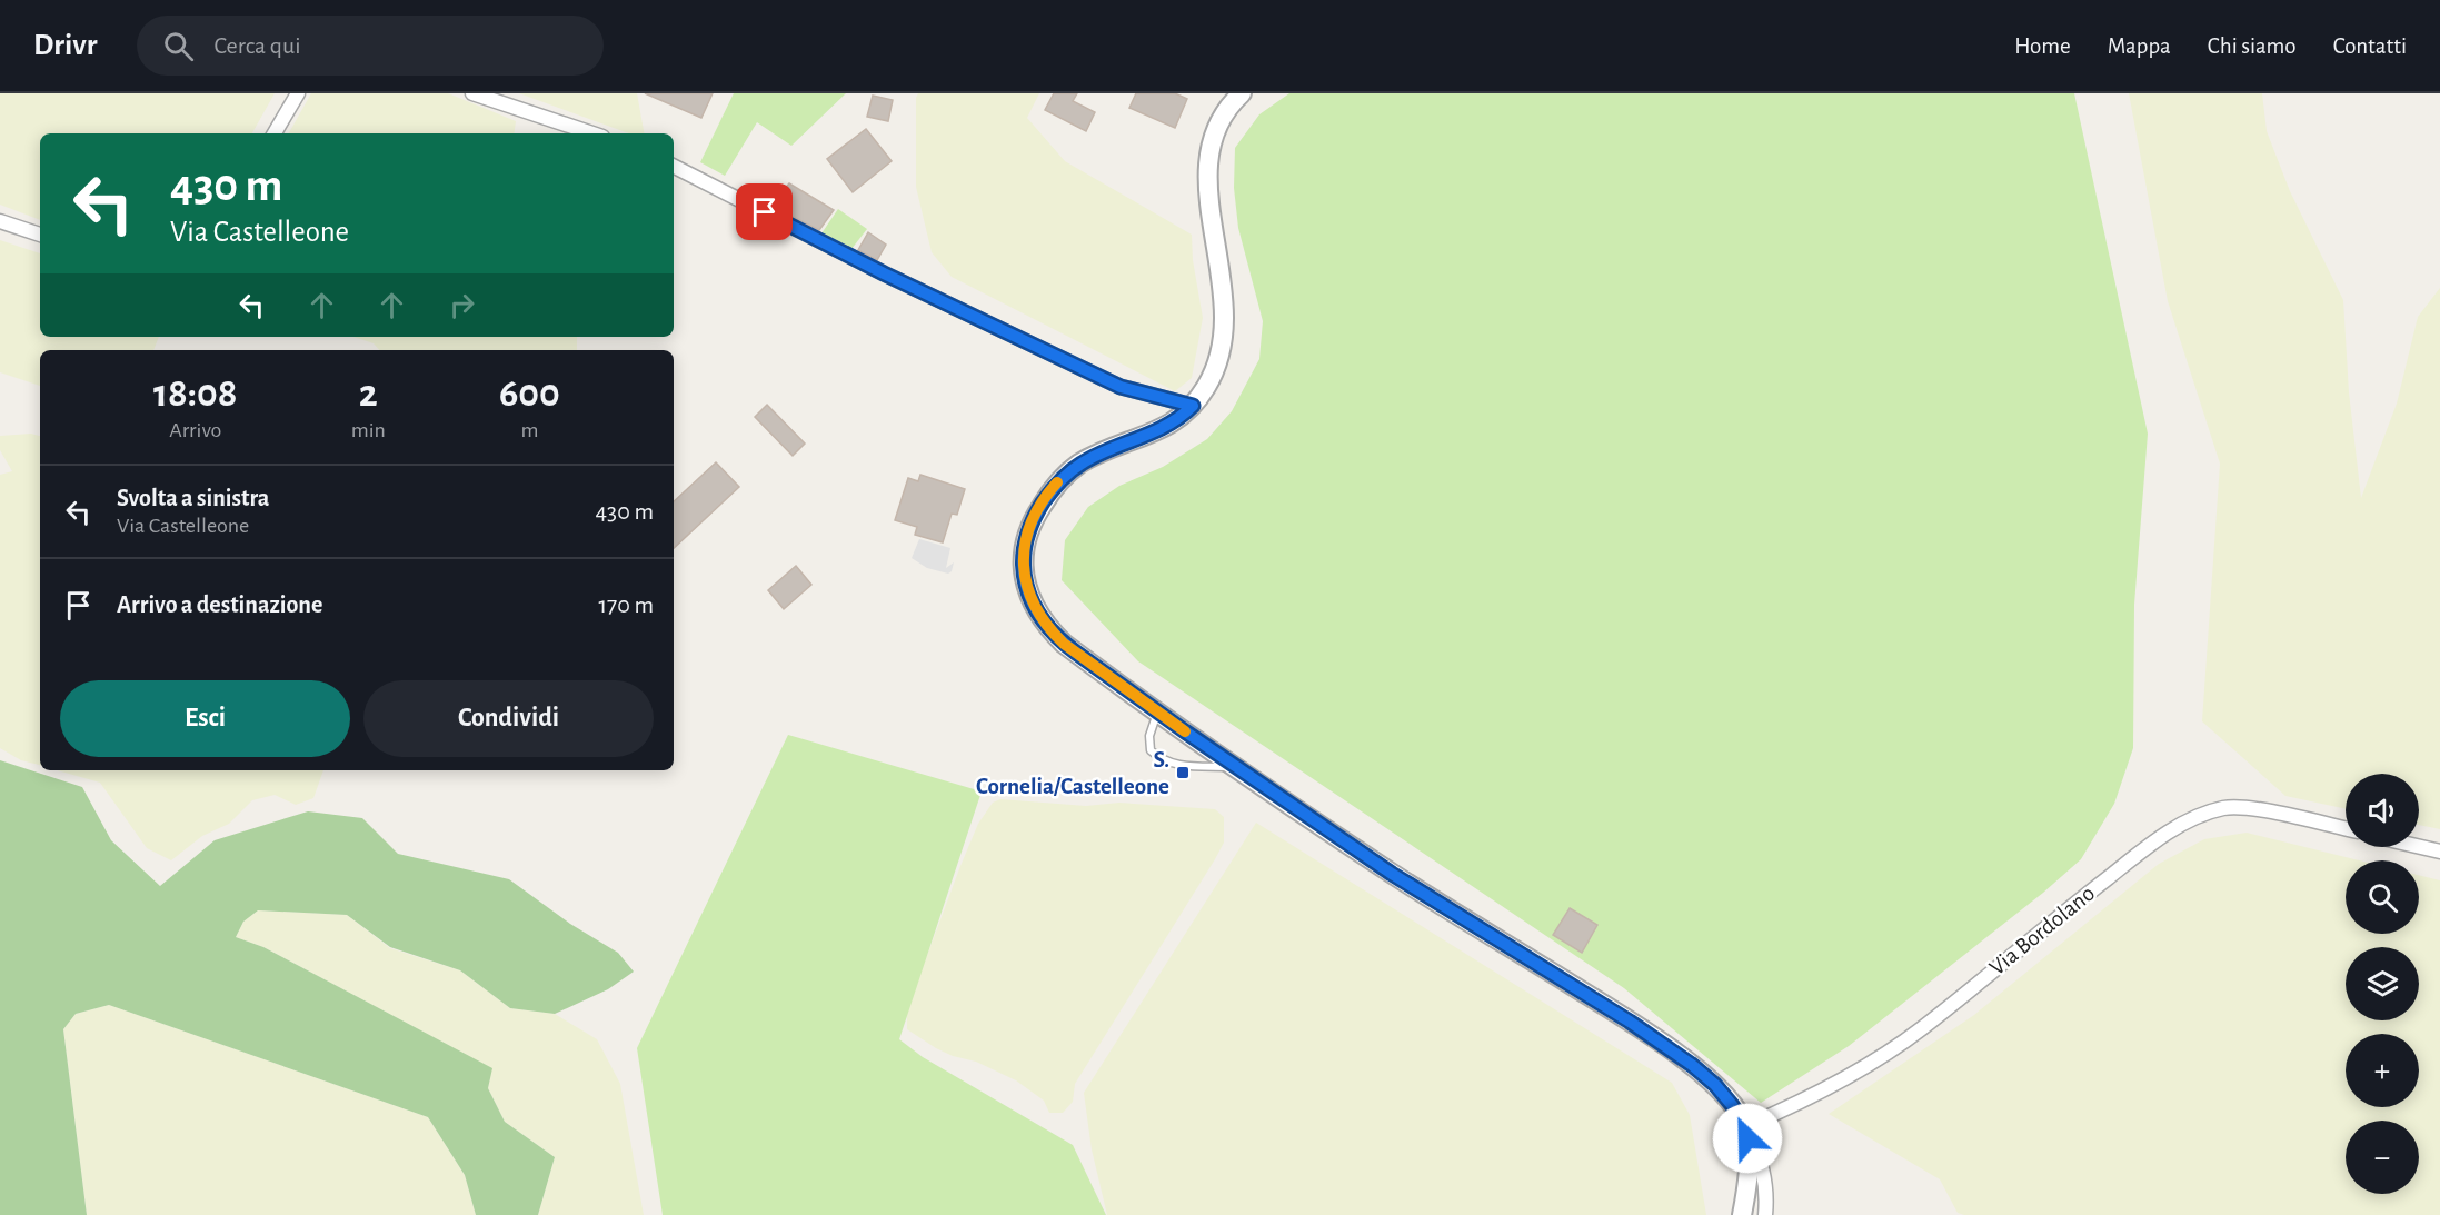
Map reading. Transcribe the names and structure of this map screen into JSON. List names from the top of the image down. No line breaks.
{"streets":{"street":["Via Bordolano"]},"places":{"transit":["S. Cornelia/Castelleone"]},"page":{"header":"Drivr","search":"Cerca qui","nav":["Home","Mappa","Chi siamo","Contatti"],"turn":["430 m","Via Castelleone"],"eta":["18:08","Arrivo","2","min","600","m"],"list":[{"name":"Svolta a sinistra","note":"Via Castelleone","value":"430 m"},{"name":"Arrivo a destinazione","value":"170 m"}],"buttons":["Esci","Condividi"],"map_buttons":["+","−"]}}
